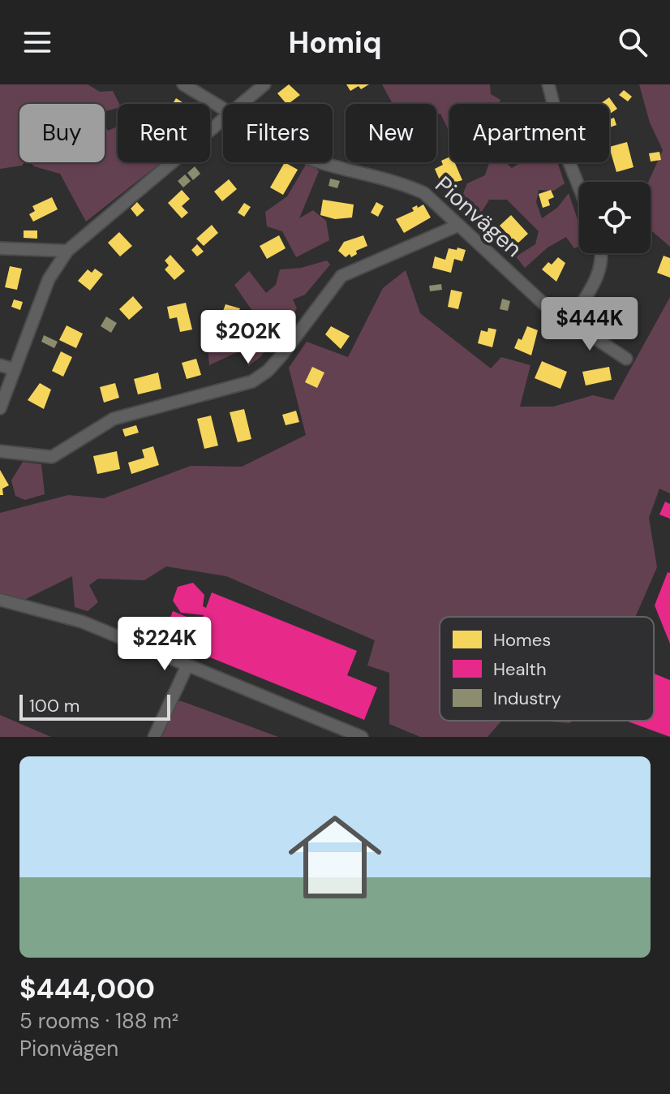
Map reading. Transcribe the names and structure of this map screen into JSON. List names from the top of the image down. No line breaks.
{"streets":{"street":["Pionvägen"]},"legend":["Homes","Health","Industry"],"scale_bar":"100 m","page":{"header":"Homiq","chip":["Buy","Rent","Filters","New","Apartment"],"price":["$444K","$202K","$224K"],"scale":"100 m","list":[{"name":"$444,000","note":"5 rooms · 188 m² · Pionvägen"}]}}
